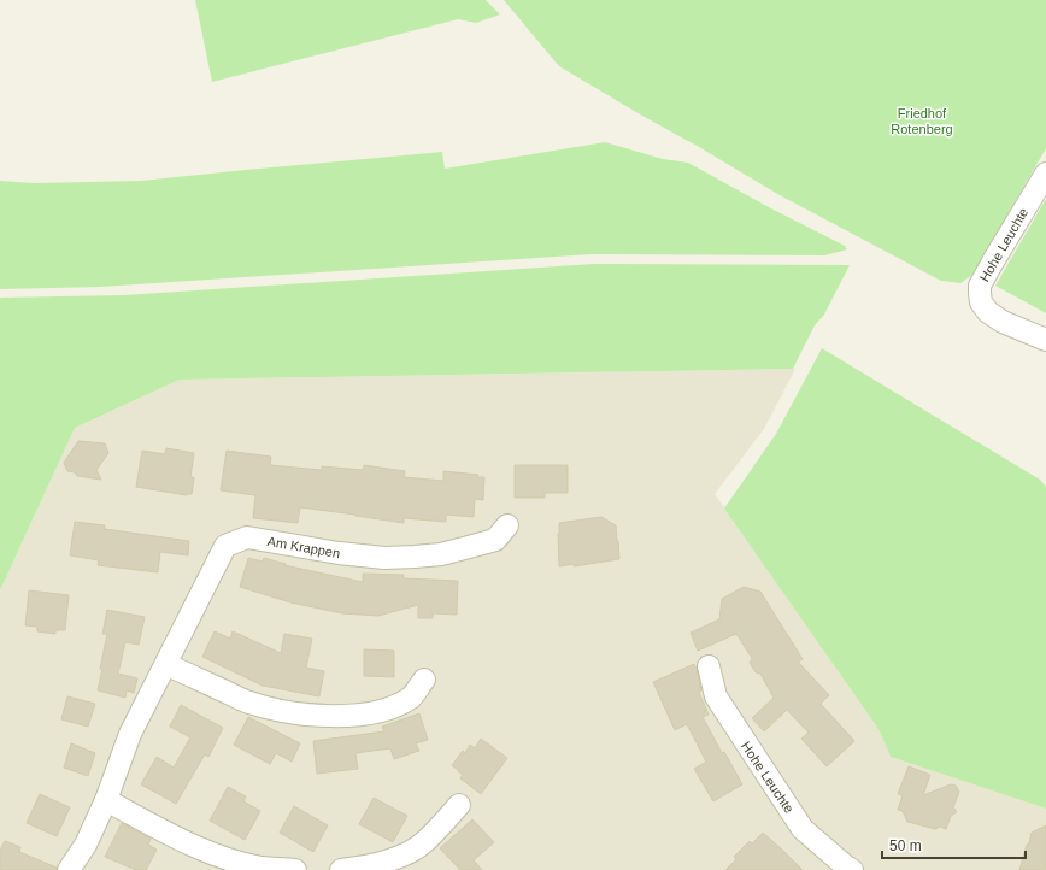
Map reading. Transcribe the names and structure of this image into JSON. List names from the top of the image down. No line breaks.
{"streets":{"street":["Hohe Leuchte","Am Krappen"]},"parks":["Friedhof Rotenberg"],"scale_bar":"50 m"}
